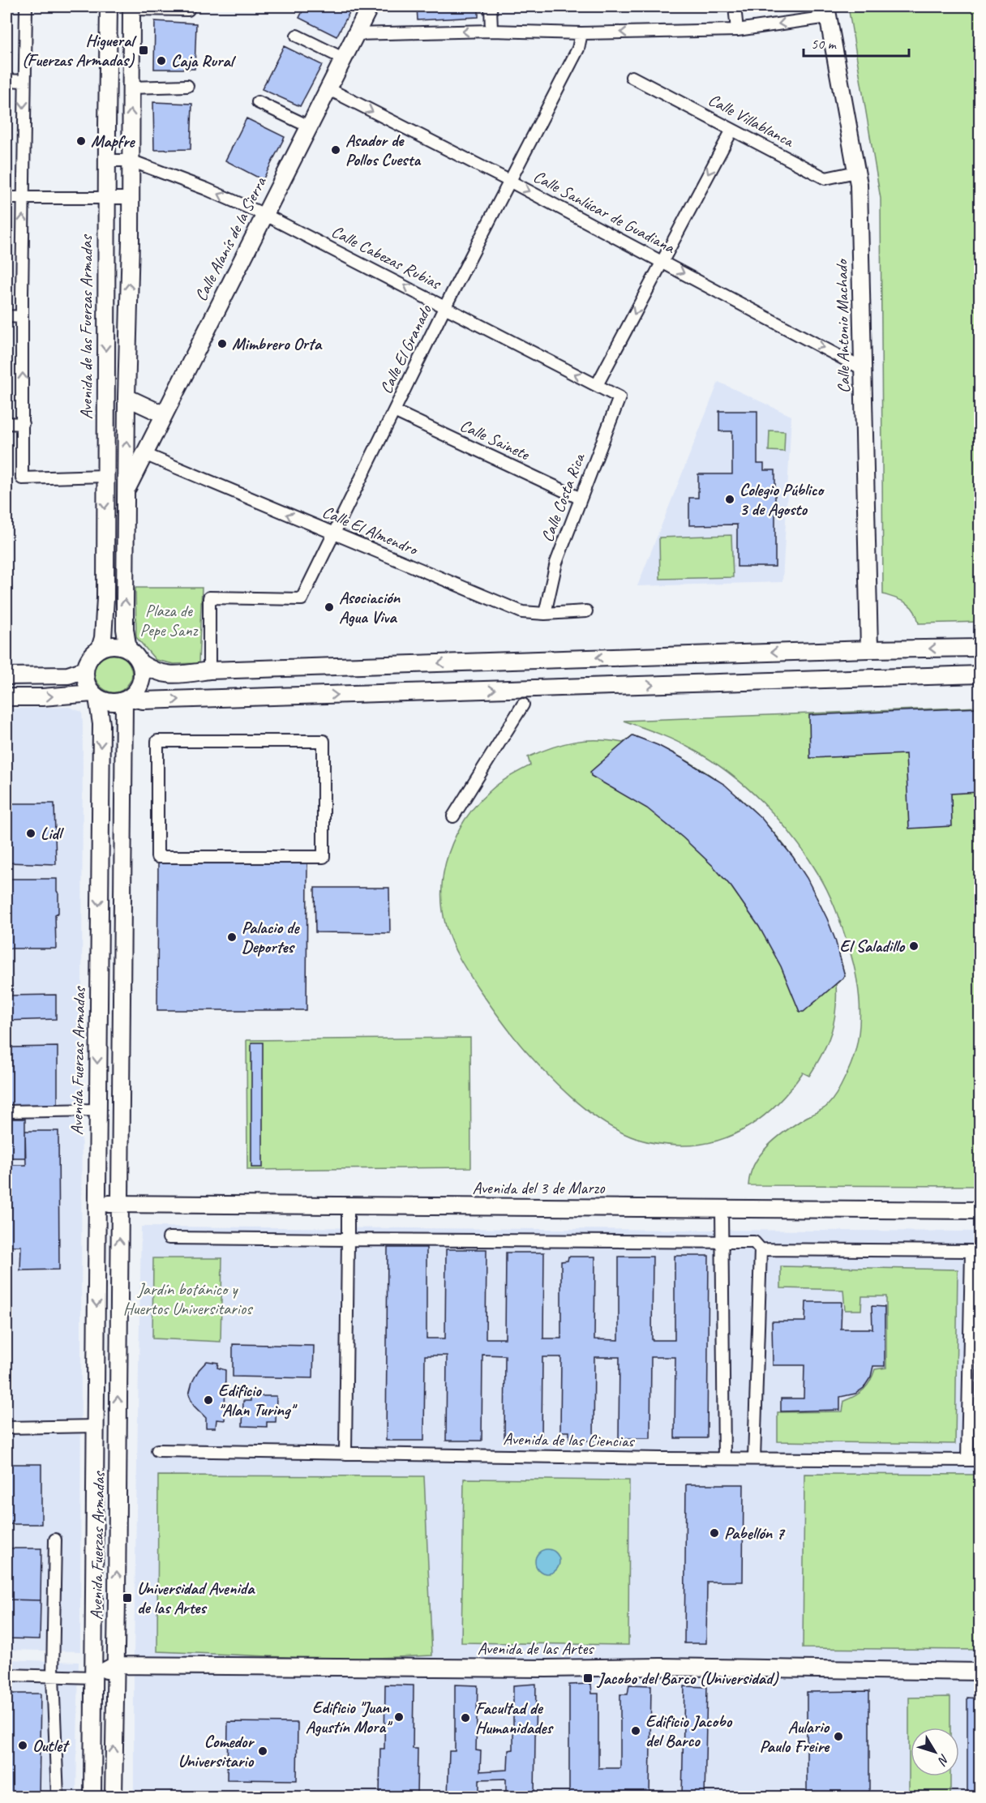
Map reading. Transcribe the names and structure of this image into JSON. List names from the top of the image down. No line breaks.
{"streets":{"street":["Calle Villablanca","Calle Sanlúcar de Guadiana","Calle Alanís de la Sierra","Calle Cabezas Rubias","Calle Antonio Machado","Avenida de las Fuerzas Armadas","Calle El Granado","Calle Sainete","Calle Costa Rica","Calle El Almendro","Avenida Fuerzas Armadas","Avenida del 3 de Marzo","Avenida de las Ciencias","Avenida de las Artes"]},"crossings":[["Calle Villablanca","Calle Antonio Machado"],["Calle Sanlúcar de Guadiana","Calle Alanís de la Sierra"],["Calle Sanlúcar de Guadiana","Calle Antonio Machado"],["Calle Sanlúcar de Guadiana","Calle El Granado"],["Calle Alanís de la Sierra","Calle Cabezas Rubias"],["Calle Alanís de la Sierra","Calle El Almendro"],["Calle Cabezas Rubias","Calle El Granado"],["Calle Cabezas Rubias","Calle Costa Rica"],["Avenida de las Fuerzas Armadas","Avenida Fuerzas Armadas"],["Calle El Granado","Calle Sainete"],["Calle El Granado","Calle El Almendro"],["Calle Sainete","Calle Costa Rica"],["Calle Costa Rica","Calle El Almendro"],["Avenida Fuerzas Armadas","Avenida del 3 de Marzo"],["Avenida Fuerzas Armadas","Avenida de las Artes"]],"one_way":["Calle Sanlúcar de Guadiana","Calle Cabezas Rubias","Calle El Almendro"],"parks":["Plaza de Pepe Sanz","Jardín botánico y Huertos Universitarios"],"places":{"transit":["Higueral (Fuerzas Armadas)","Universidad Avenida de las Artes","Jacobo del Barco (Universidad)"],"other":["Caja Rural","Mapfre","Asador de Pollos Cuesta","Mimbrero Orta","Colegio Público 3 de Agosto","Asociación Agua Viva","Lidl","Palacio de Deportes","El Saladillo","Edificio \"Alan Turing\"","Pabellón 7","Edificio \"Juan Agustín Mora\"","Facultad de Humanidades","Edificio Jacobo del Barco","Aulario Paulo Freire","Outlet","Comedor Universitario"]},"scale_bar":"50 m","north":"bottom right"}
